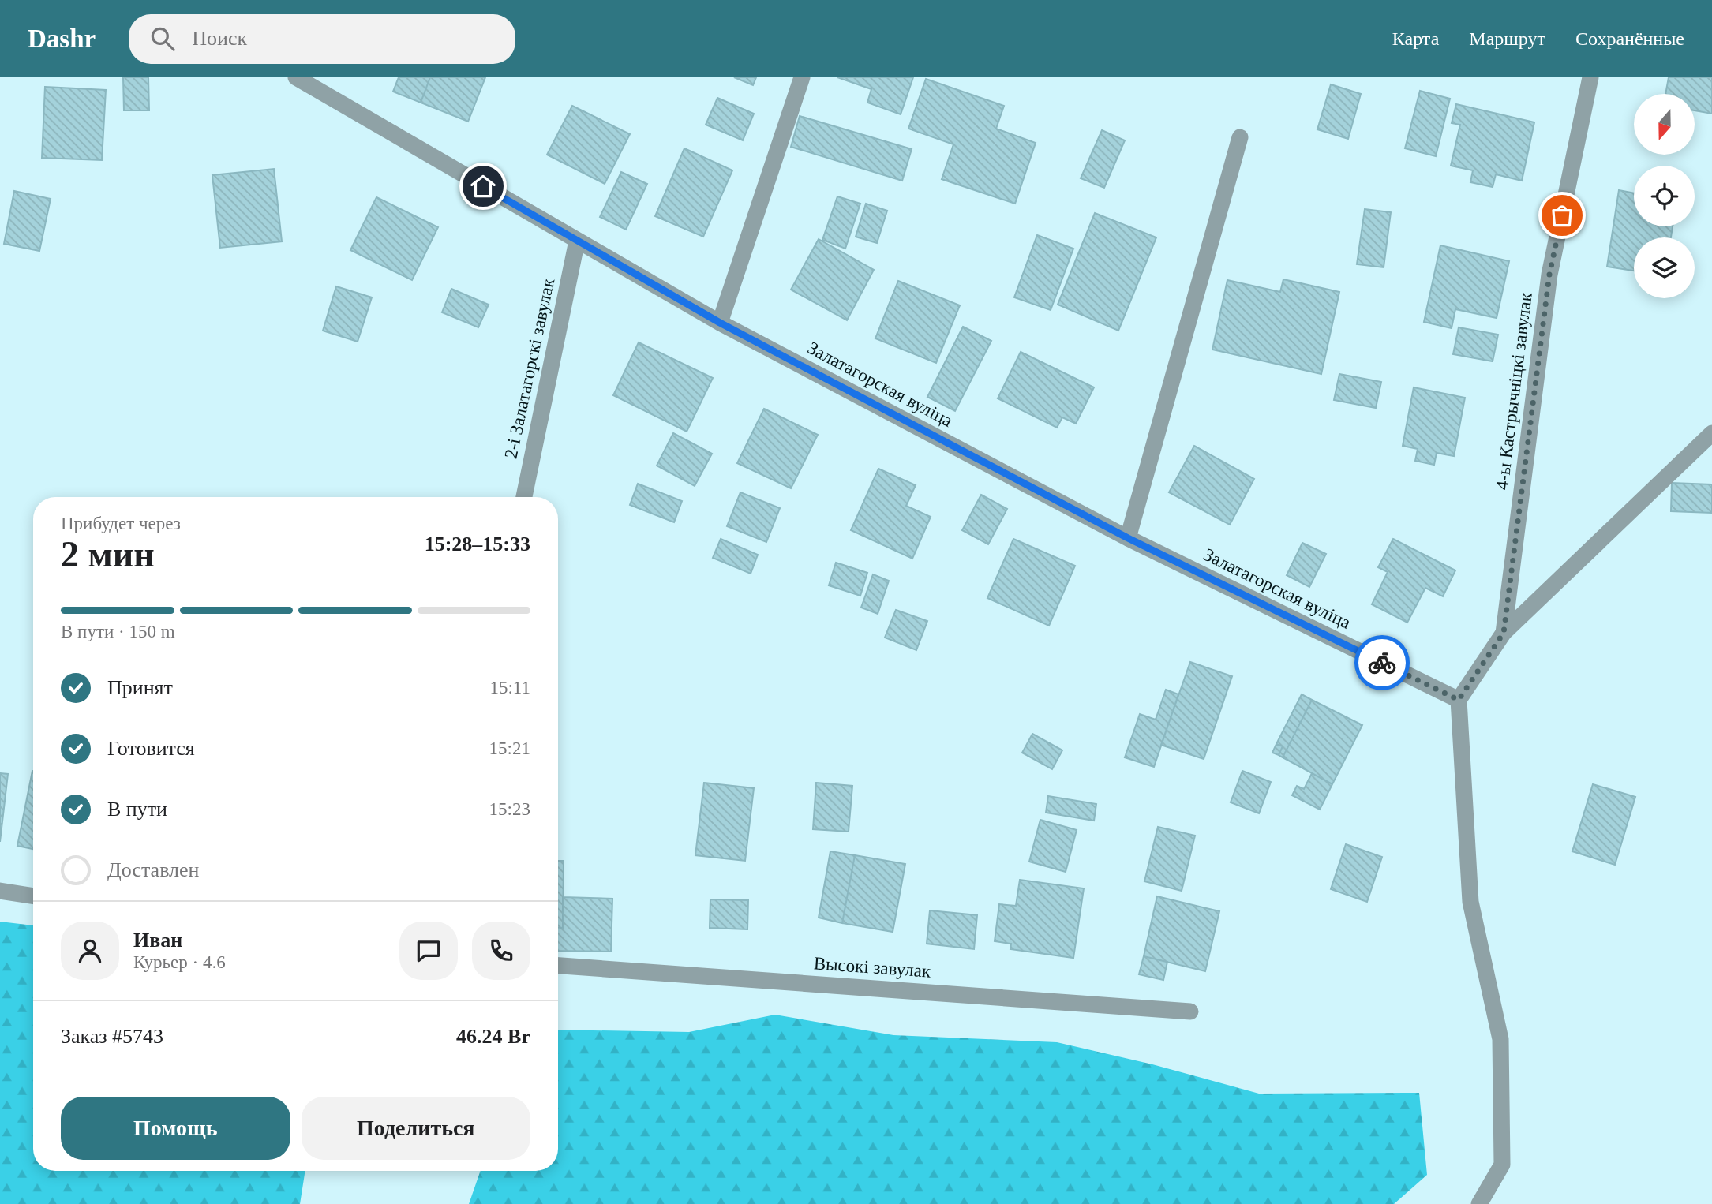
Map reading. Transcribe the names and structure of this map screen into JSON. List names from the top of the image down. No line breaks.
{"streets":{"street":["2-і Залатагорскі завулак","Залатагорская вуліца","4-ы Кастрычніцкі завулак","Высокі завулак"]},"crossings":[["2-і Залатагорскі завулак","Залатагорская вуліца"],["Залатагорская вуліца","4-ы Кастрычніцкі завулак"]],"north":"bottom","page":{"header":"Dashr","search":"Поиск","nav":["Карта","Маршрут","Сохранённые"],"heading":["2 мин","Прибудет через","15:28–15:33"],"panel":["Иван","Курьер · 4.6","Заказ #5743","46.24 Br"],"bar":"В пути · 150 m","list":[["Принят","15:11"],["Готовится","15:21"],["В пути","15:23"],"Доставлен"],"buttons":["Помощь","Поделиться"]}}
